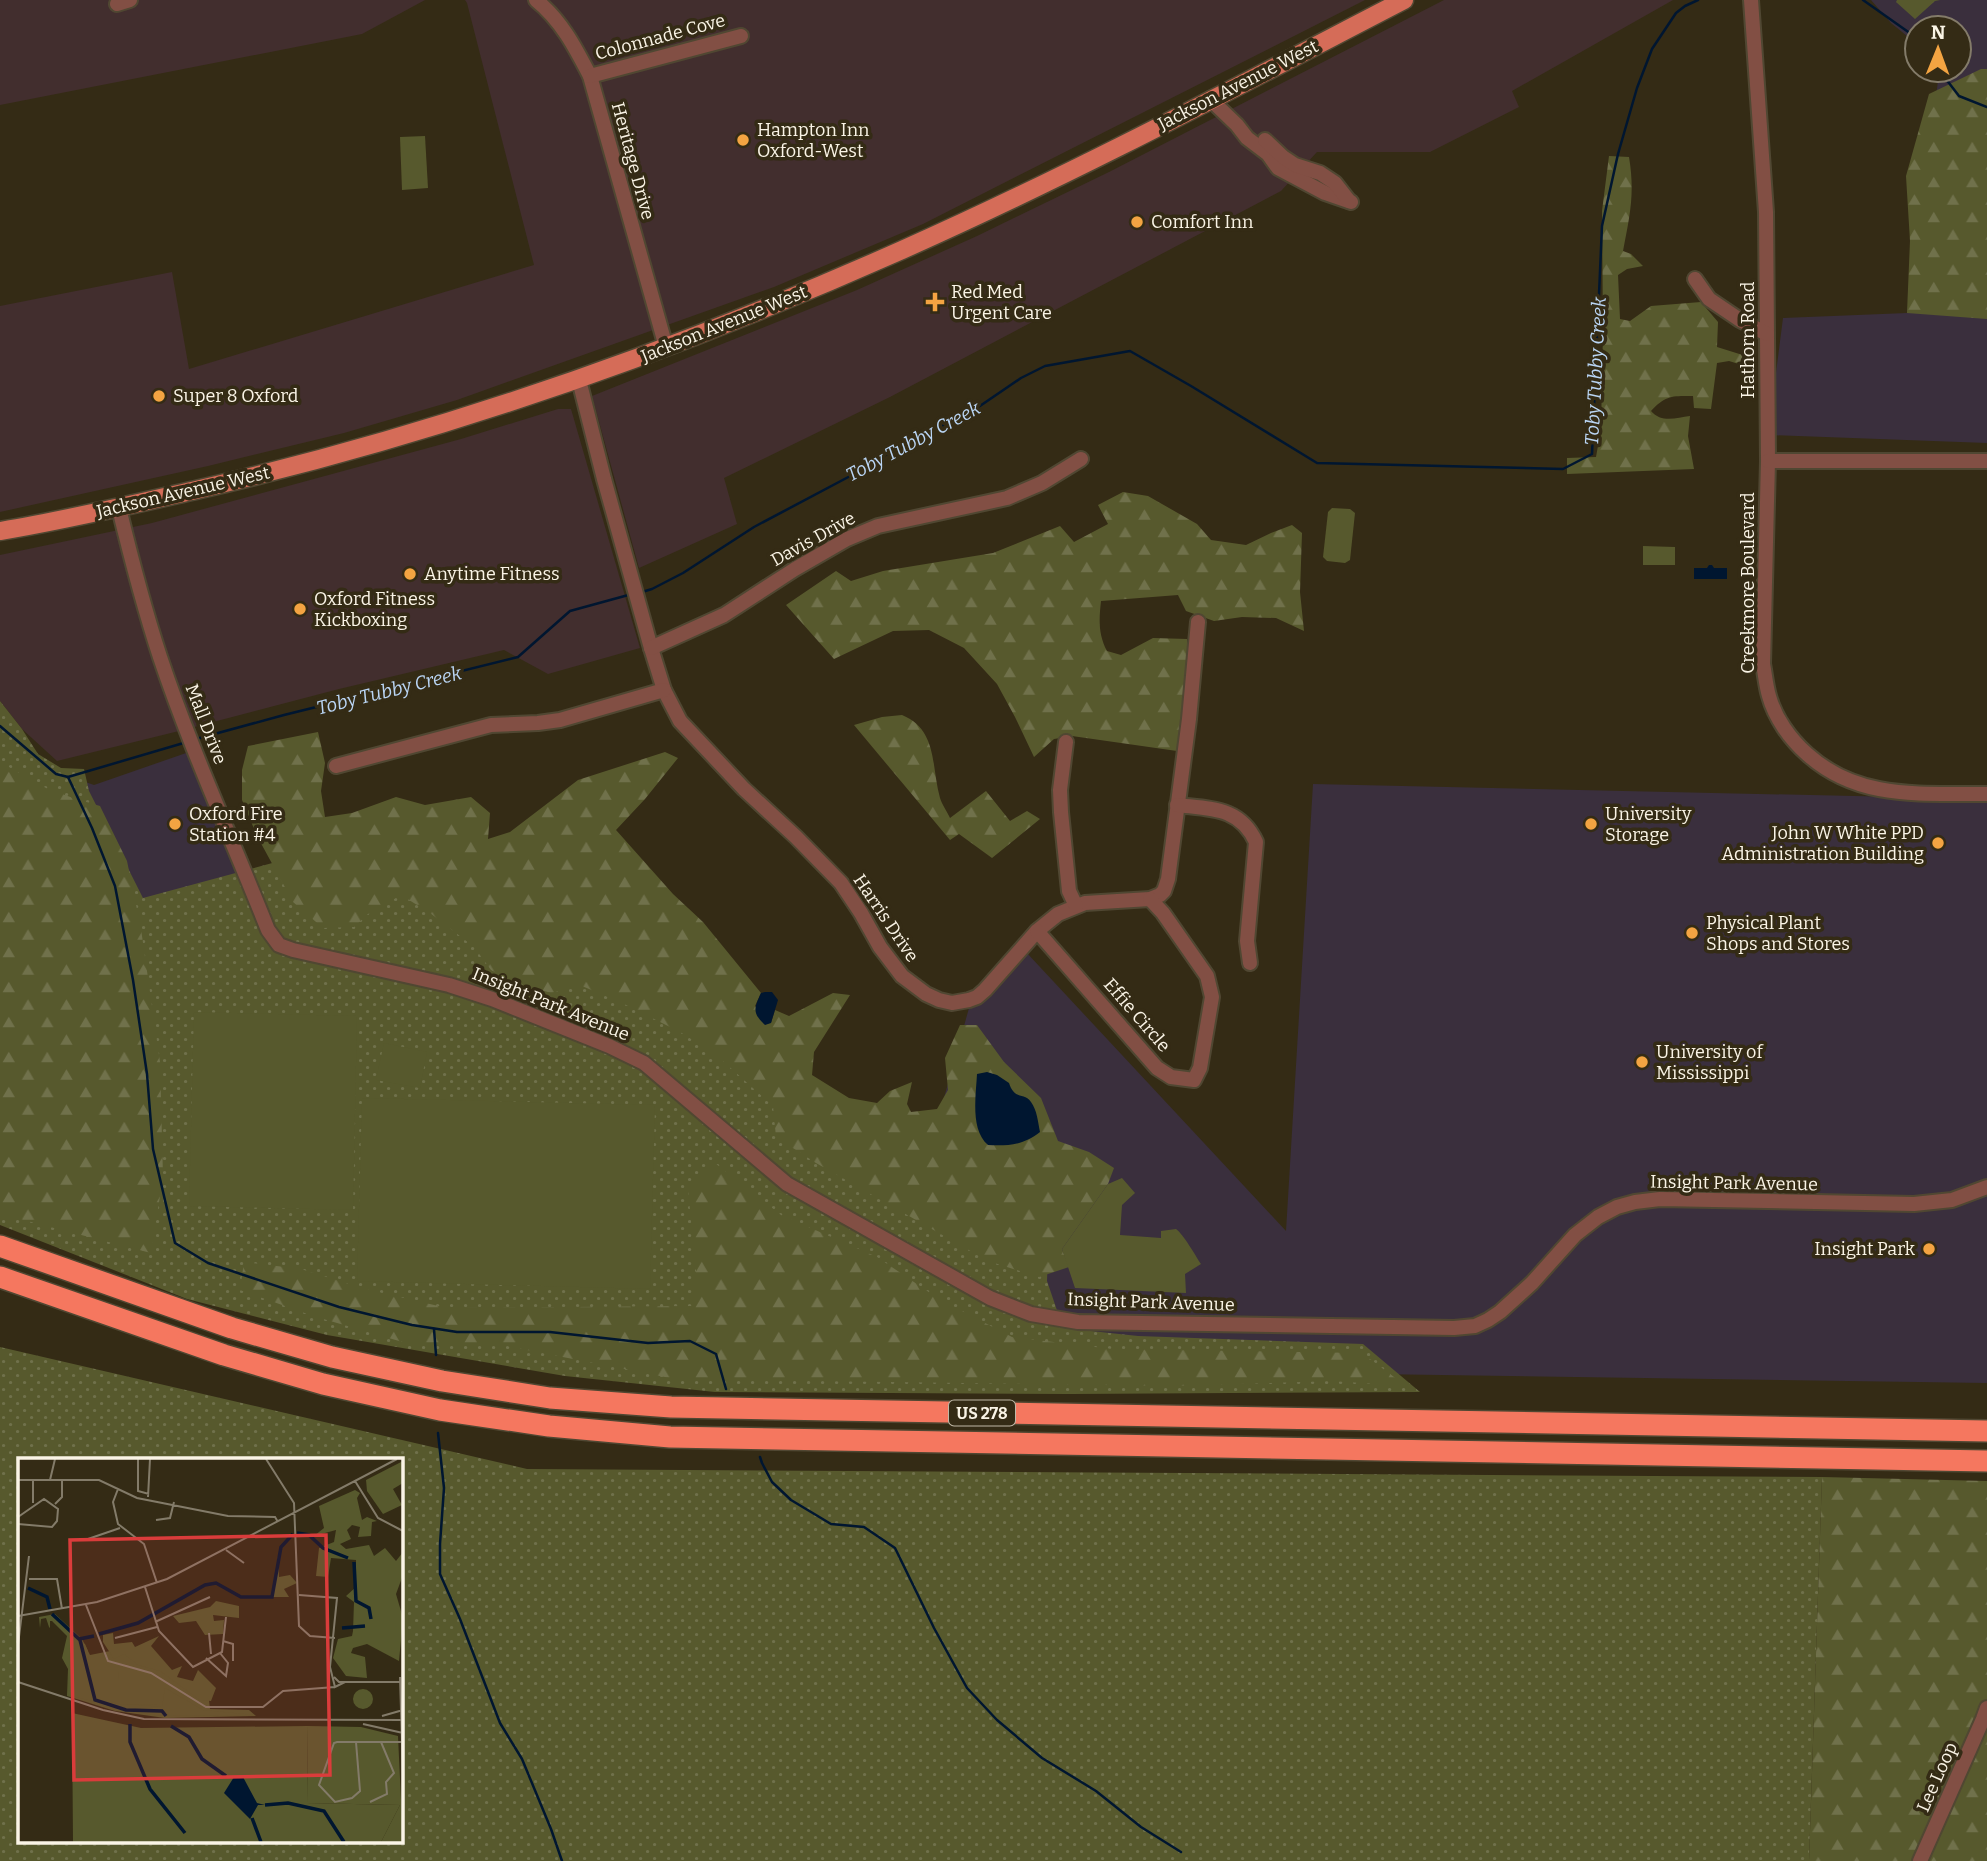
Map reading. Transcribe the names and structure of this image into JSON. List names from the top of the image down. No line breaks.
{"streets":{"highway":["US 278"],"main road":["Jackson Avenue West"],"street":["Colonnade Cove","Heritage Drive","Hathorn Road","Davis Drive","Creekmore Boulevard","Mall Drive","Harris Drive","Insight Park Avenue","Effie Circle","Lee Loop"]},"crossings":[["Colonnade Cove","Heritage Drive"],["Jackson Avenue West","Heritage Drive"],["Jackson Avenue West","Mall Drive"],["Jackson Avenue West","Harris Drive"],["Hathorn Road","Creekmore Boulevard"],["Davis Drive","Harris Drive"],["Mall Drive","Insight Park Avenue"],["Harris Drive","Effie Circle"]],"water":["Toby Tubby Creek"],"places":{"other":["Hampton Inn Oxford-West","Comfort Inn","Super 8 Oxford","Anytime Fitness","Oxford Fitness Kickboxing","Oxford Fire Station #4","University Storage","John W White PPD Administration Building","Physical Plant Shops and Stores","University of Mississippi","Insight Park"],"health":["Red Med Urgent Care"]},"north":"top"}
